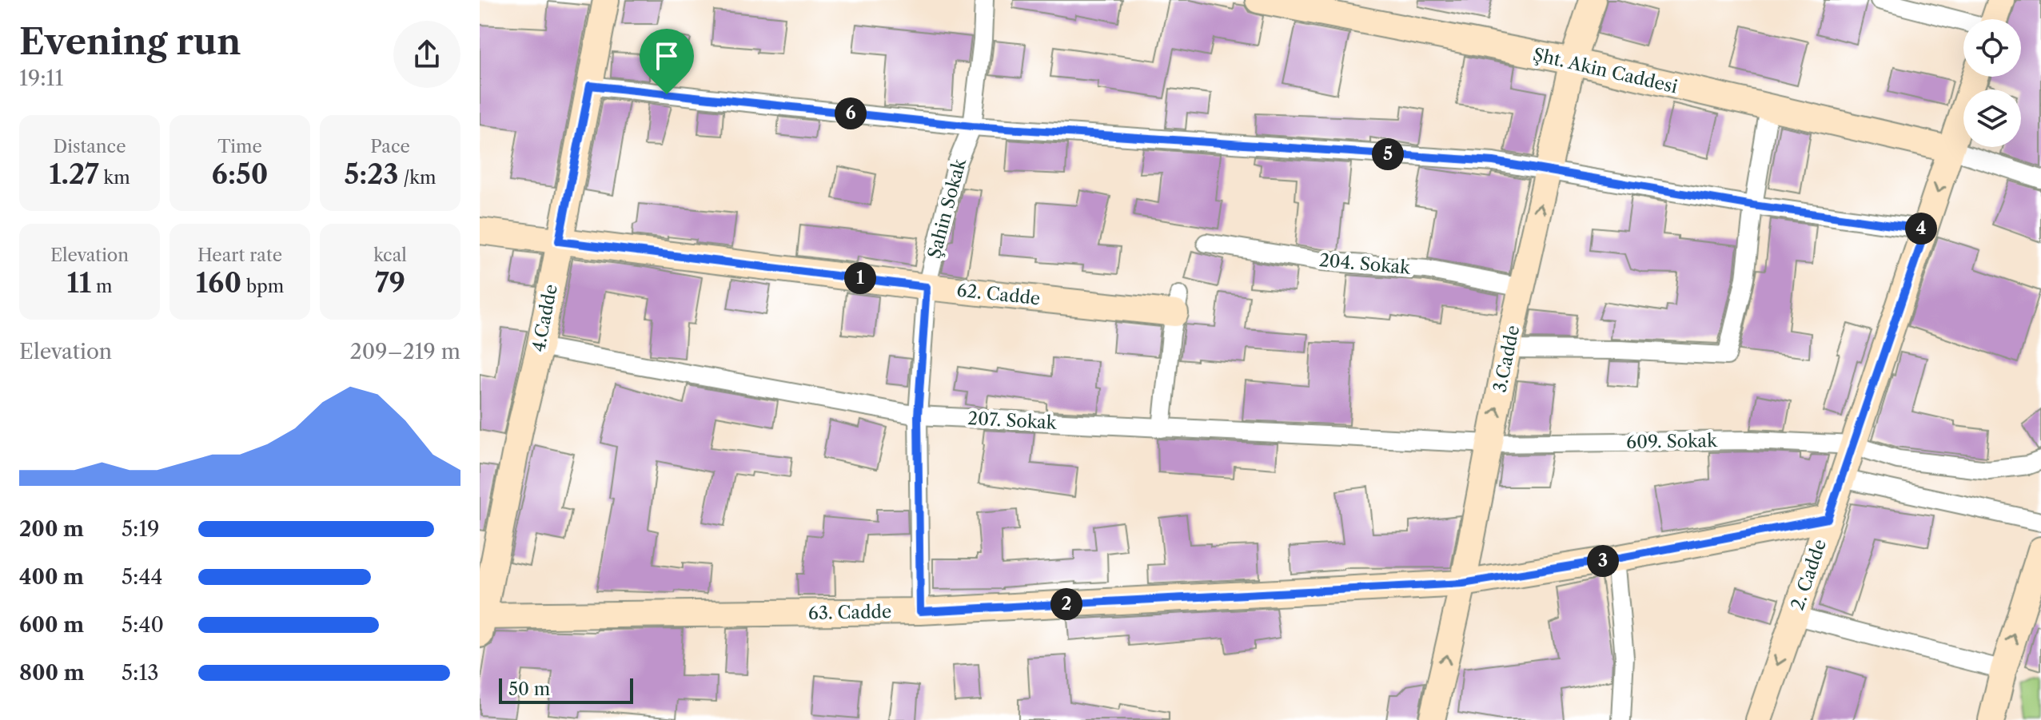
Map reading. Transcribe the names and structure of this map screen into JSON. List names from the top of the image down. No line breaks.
{"streets":{"street":["Şht. Akin Caddesi","Şahin Sokak","204. Sokak","62. Cadde","4.Cadde","3.Cadde","207. Sokak","609. Sokak","2. Cadde","63. Cadde"]},"crossings":[["Şht. Akin Caddesi","3.Cadde"],["Şht. Akin Caddesi","2. Cadde"],["Şahin Sokak","62. Cadde"],["Şahin Sokak","207. Sokak"],["Şahin Sokak","63. Cadde"],["204. Sokak","3.Cadde"],["62. Cadde","4.Cadde"],["4.Cadde","207. Sokak"],["4.Cadde","63. Cadde"],["3.Cadde","207. Sokak"],["3.Cadde","609. Sokak"],["3.Cadde","63. Cadde"],["207. Sokak","609. Sokak"],["609. Sokak","2. Cadde"],["2. Cadde","63. Cadde"]],"one_way":["3.Cadde"],"scale_bar":"50 m","page":{"heading":["Evening run","19:11"],"pins":["6","5","4","1","3","2"],"stats":[["Distance","1.27 km"],["Time","6:50"],["Pace","5:23 /km"],["Elevation","11 m"],["Heart rate","160 bpm"],["kcal","79"]],"chart":["Elevation","209–219 m"],"list":[{"name":"200 m","note":"5:19"},{"name":"400 m","note":"5:44"},{"name":"600 m","note":"5:40"},{"name":"800 m","note":"5:13"}],"scale":"50 m"}}
